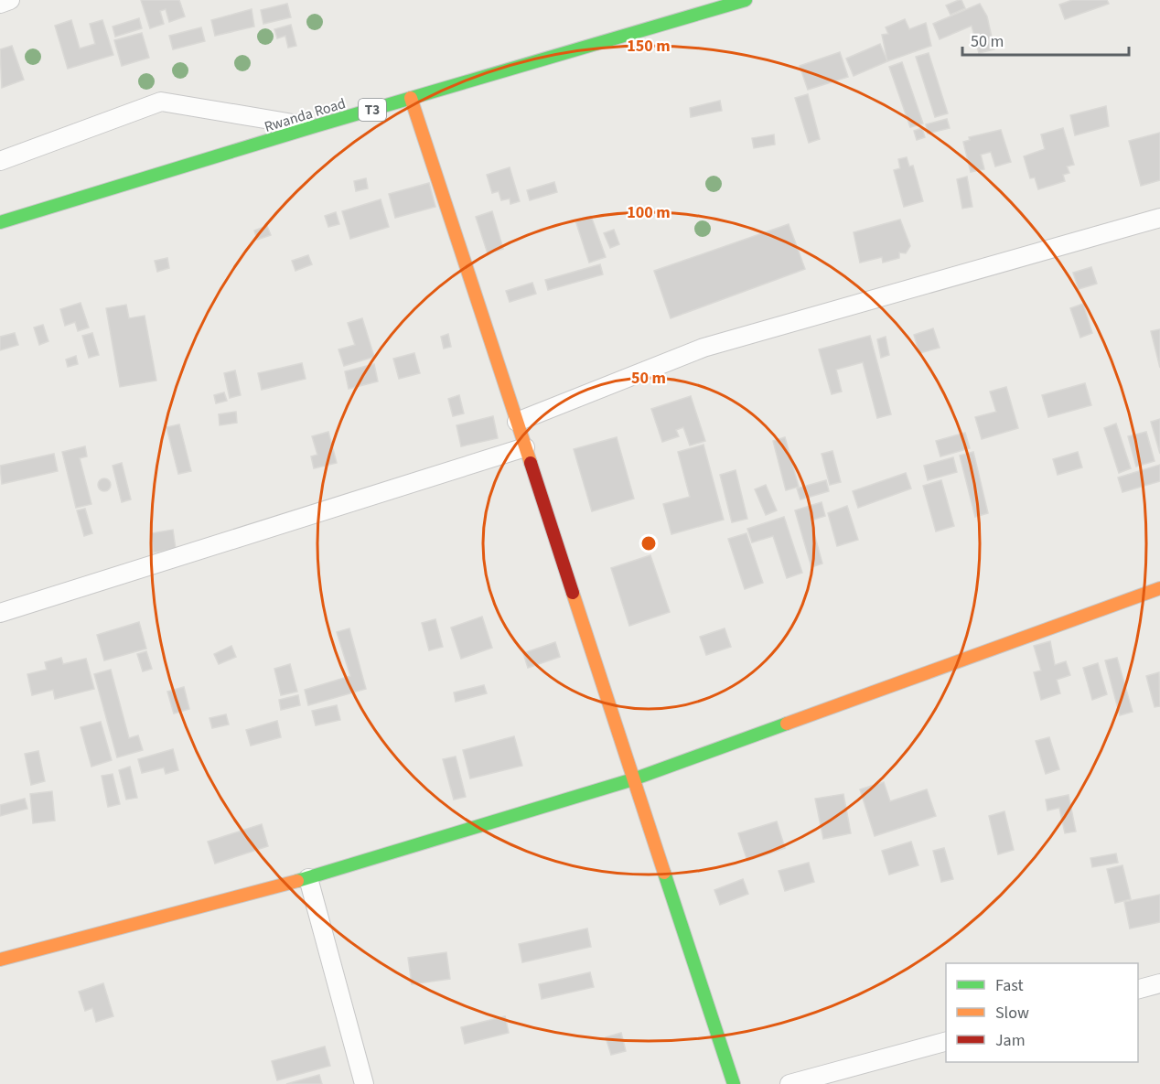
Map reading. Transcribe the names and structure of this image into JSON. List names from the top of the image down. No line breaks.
{"streets":{"main road":["T3","Rwanda Road"]},"legend":["Fast","Slow","Jam"],"scale_bar":"50 m","rings":["150 m","100 m","50 m"]}
